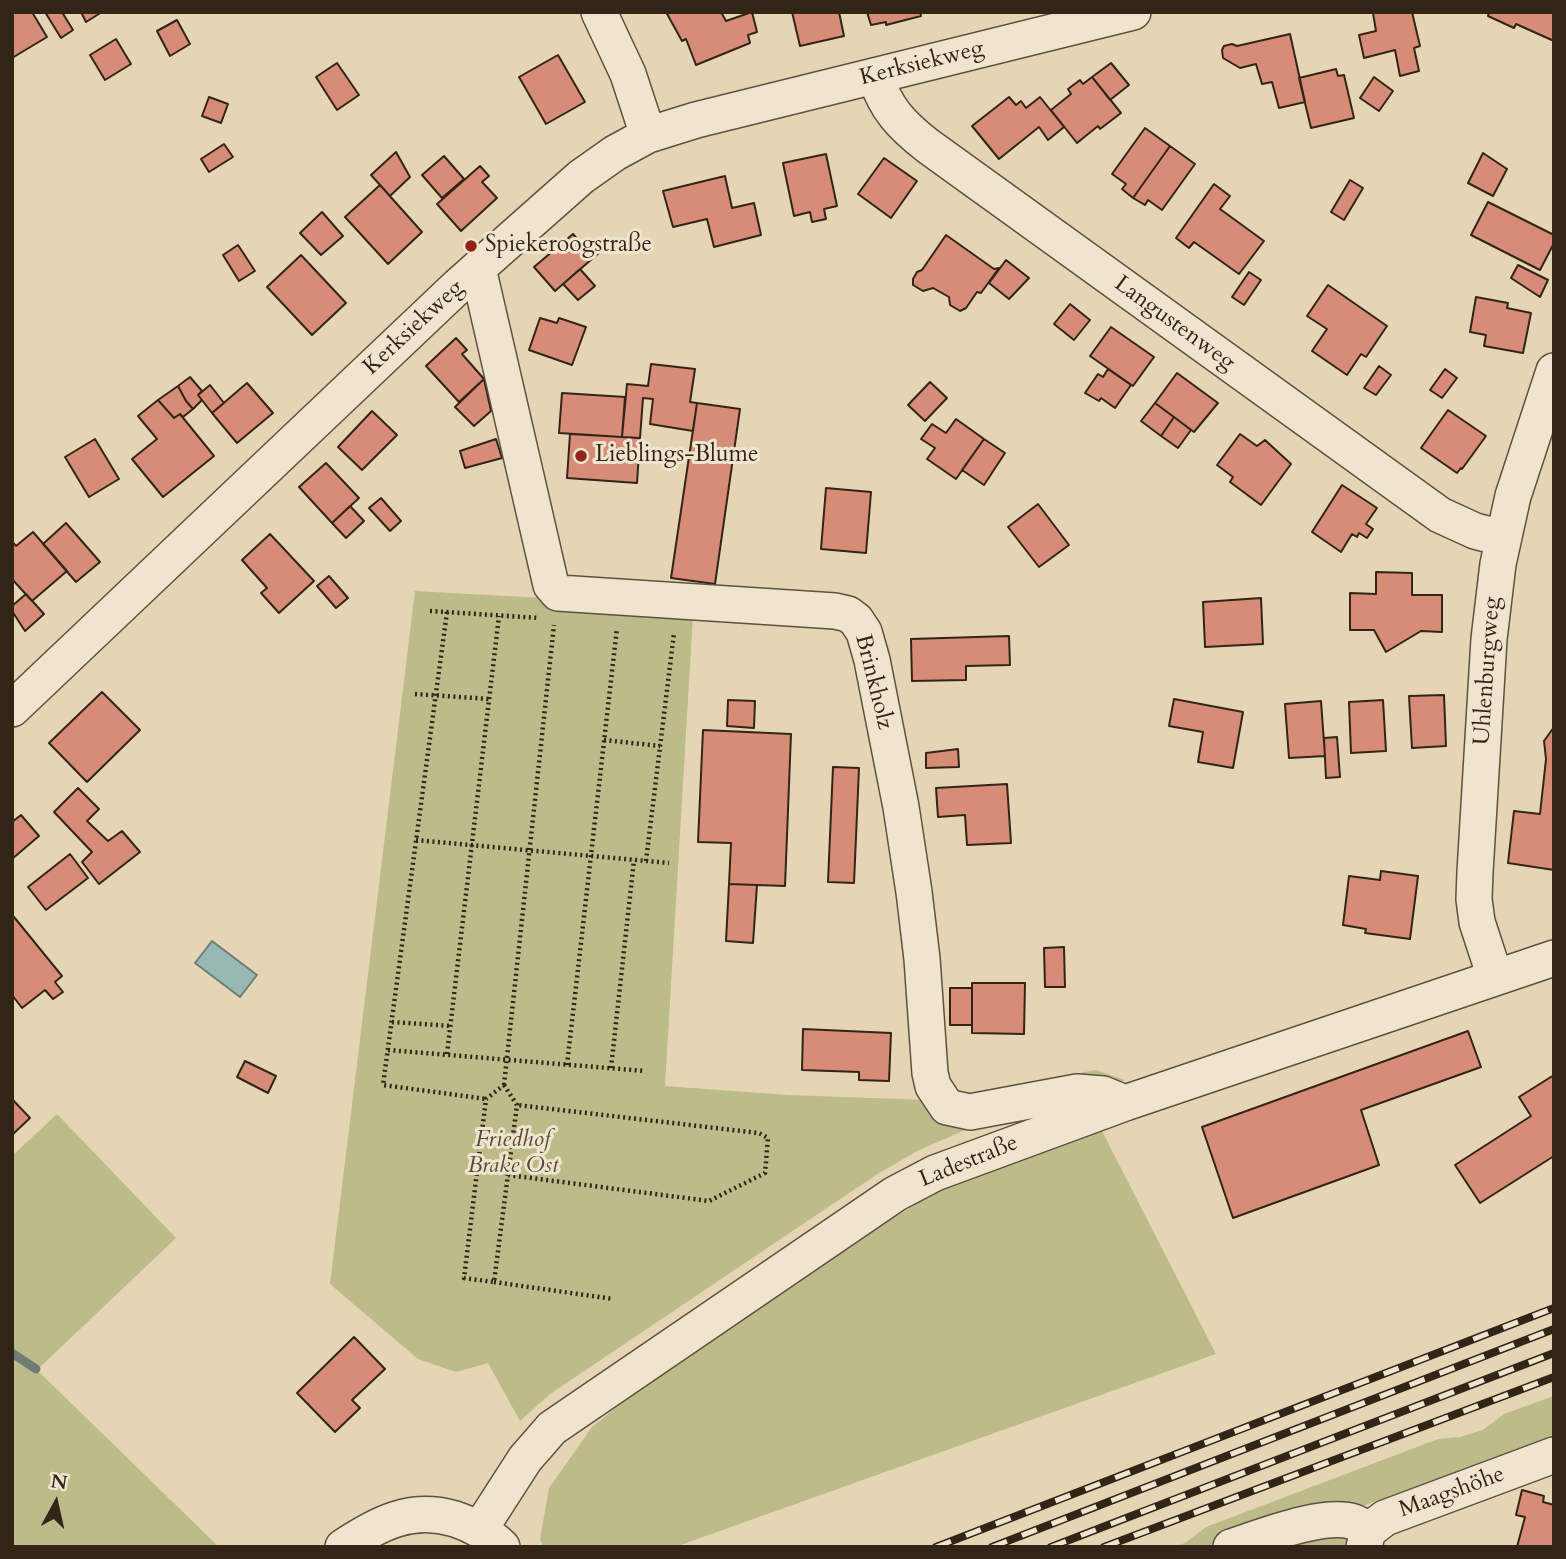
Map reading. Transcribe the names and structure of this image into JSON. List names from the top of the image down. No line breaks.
{"streets":{"street":["Kerksiekweg","Langustenweg","Uhlenburgweg","Brinkholz","Ladestraße","Maagshöhe"]},"crossings":[["Kerksiekweg","Langustenweg"],["Langustenweg","Uhlenburgweg"],["Uhlenburgweg","Ladestraße"],["Brinkholz","Ladestraße"]],"parks":["Friedhof Brake Ost"],"places":["Spiekeroogstraße","Lieblings-Blume"],"north":"top"}
